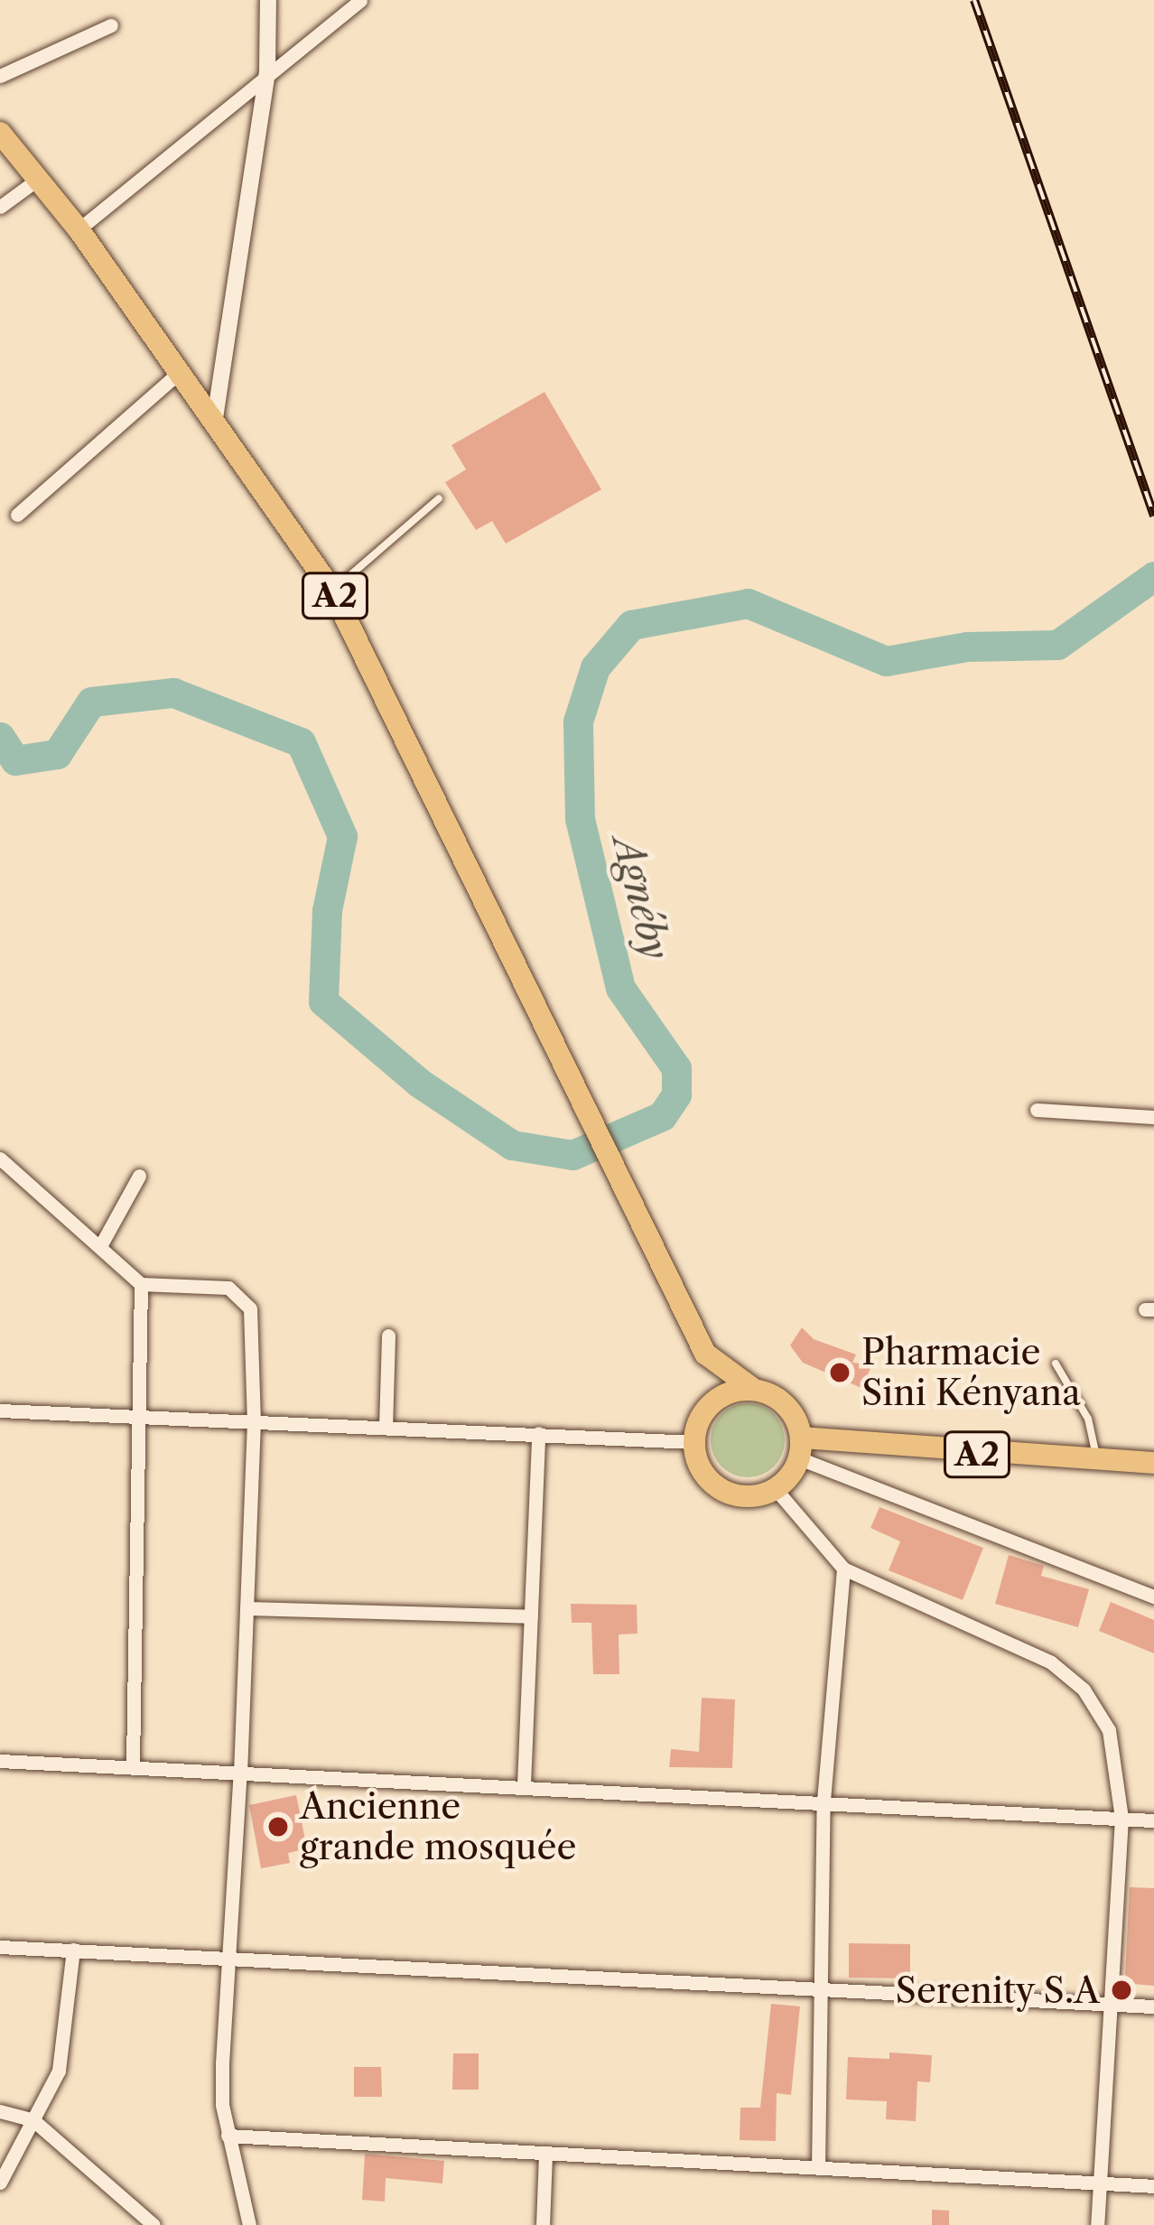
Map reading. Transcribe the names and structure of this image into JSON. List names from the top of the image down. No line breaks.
{"streets":{"main road":["A2"]},"water":["Agnéby"],"places":["Pharmacie Sini Kényana","Ancienne grande mosquée","Serenity S.A"]}
